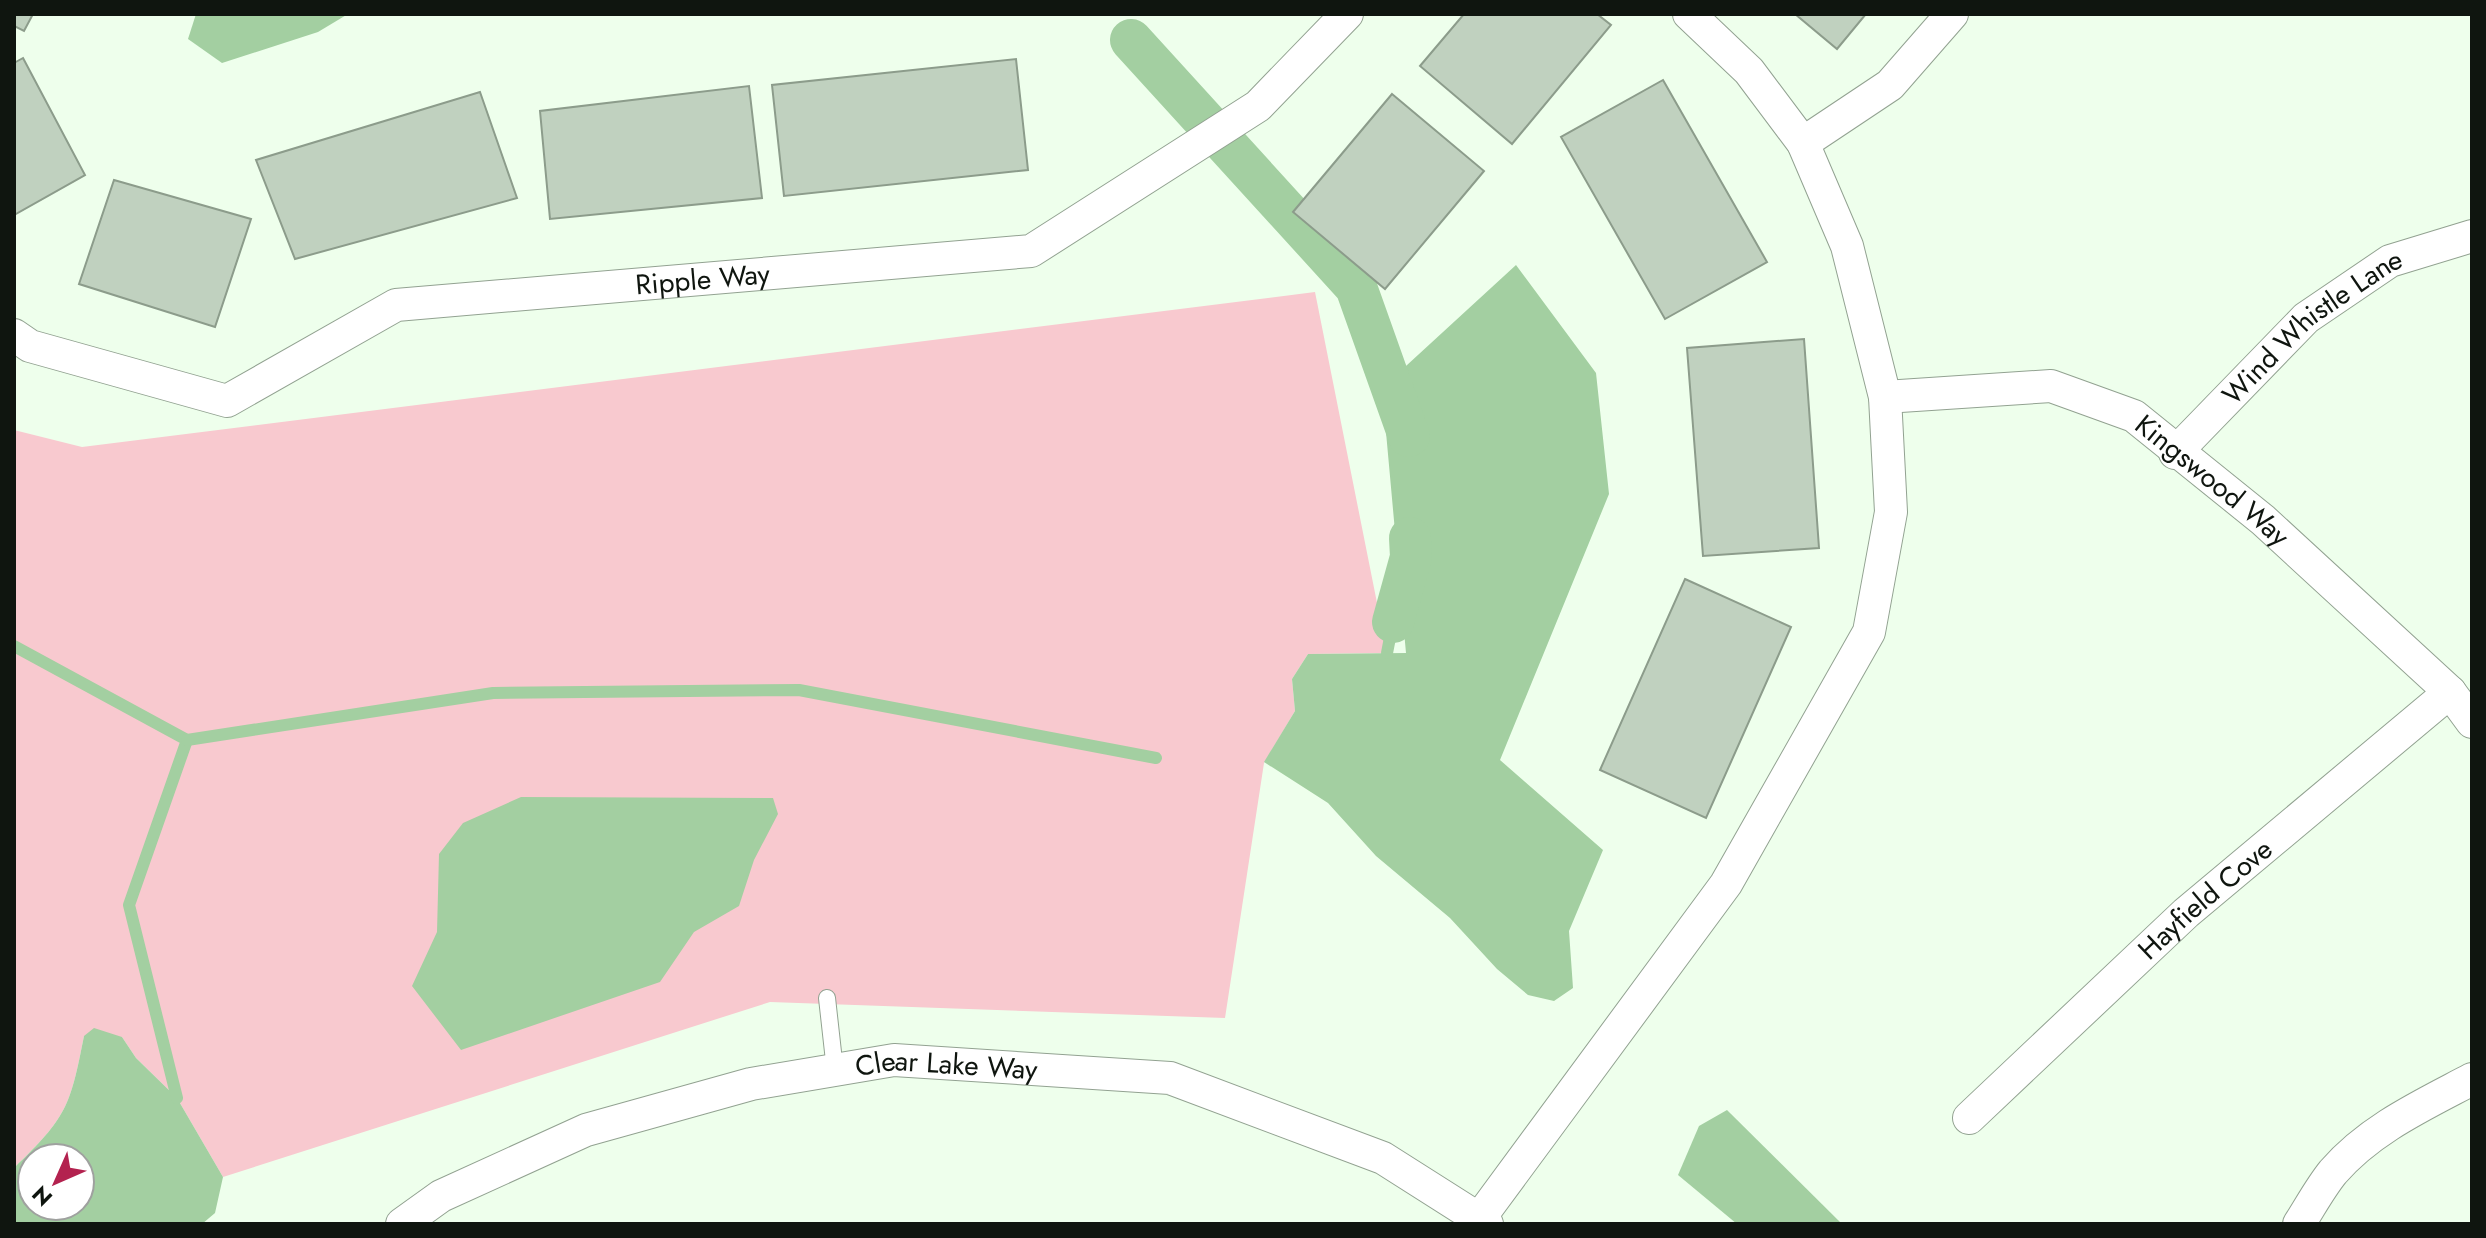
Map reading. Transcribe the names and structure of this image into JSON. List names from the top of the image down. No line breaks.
{"streets":{"street":["Ripple Way","Wind Whistle Lane","Kingswood Way","Hayfield Cove","Clear Lake Way"]},"crossings":[["Wind Whistle Lane","Kingswood Way"],["Kingswood Way","Hayfield Cove"]],"north":"bottom left"}
